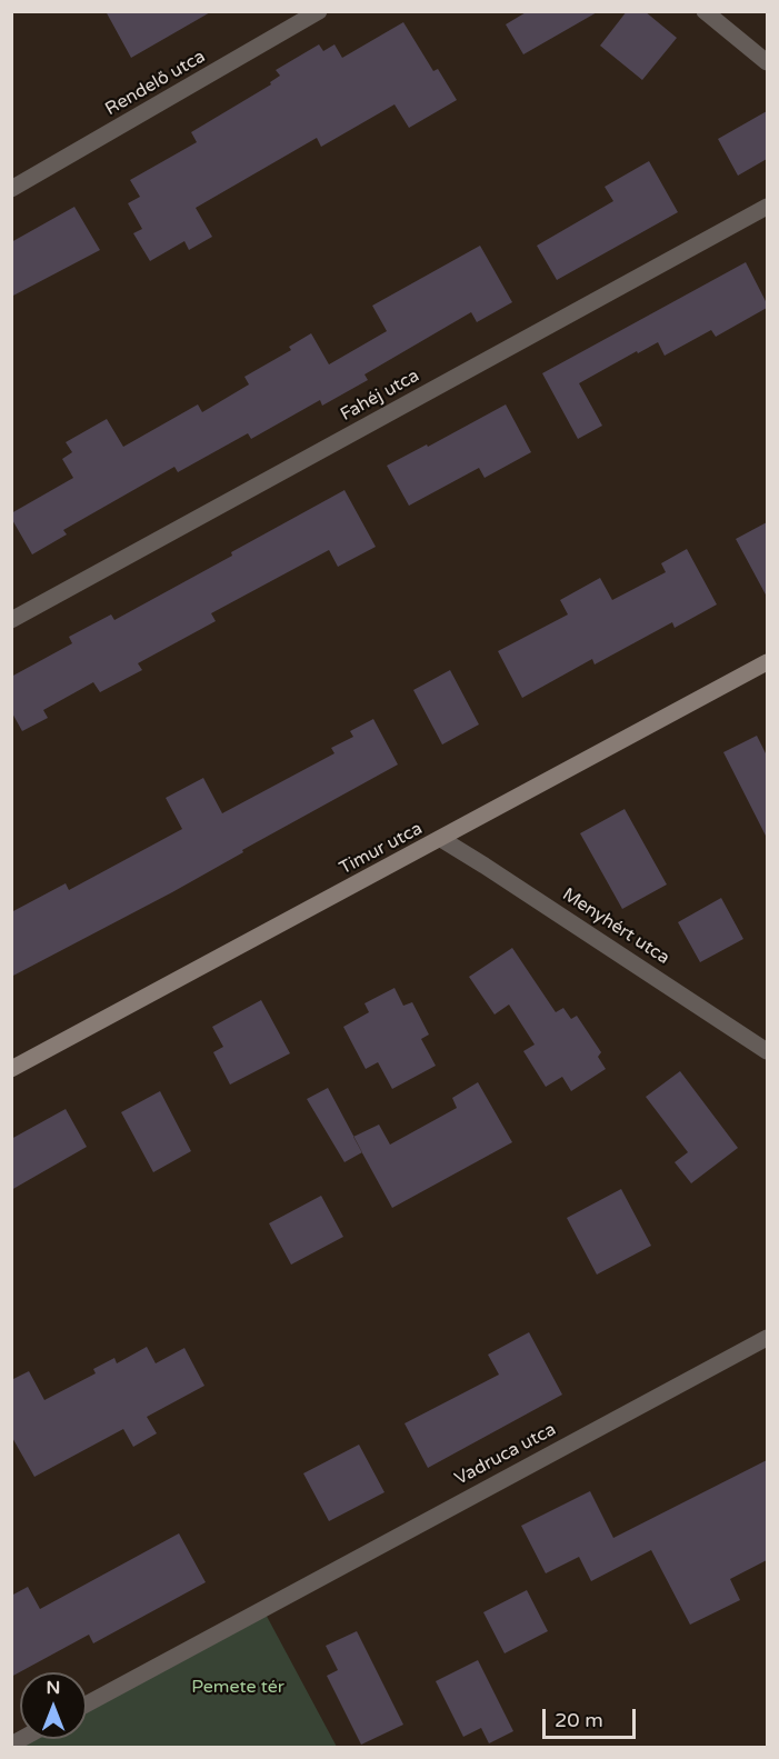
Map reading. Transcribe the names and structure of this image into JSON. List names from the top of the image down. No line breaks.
{"streets":{"street":["Rendelő utca","Fahéj utca","Timur utca","Menyhért utca","Vadruca utca"]},"crossings":[["Timur utca","Menyhért utca"]],"parks":["Pemete tér"],"scale_bar":"20 m","north":"top"}
